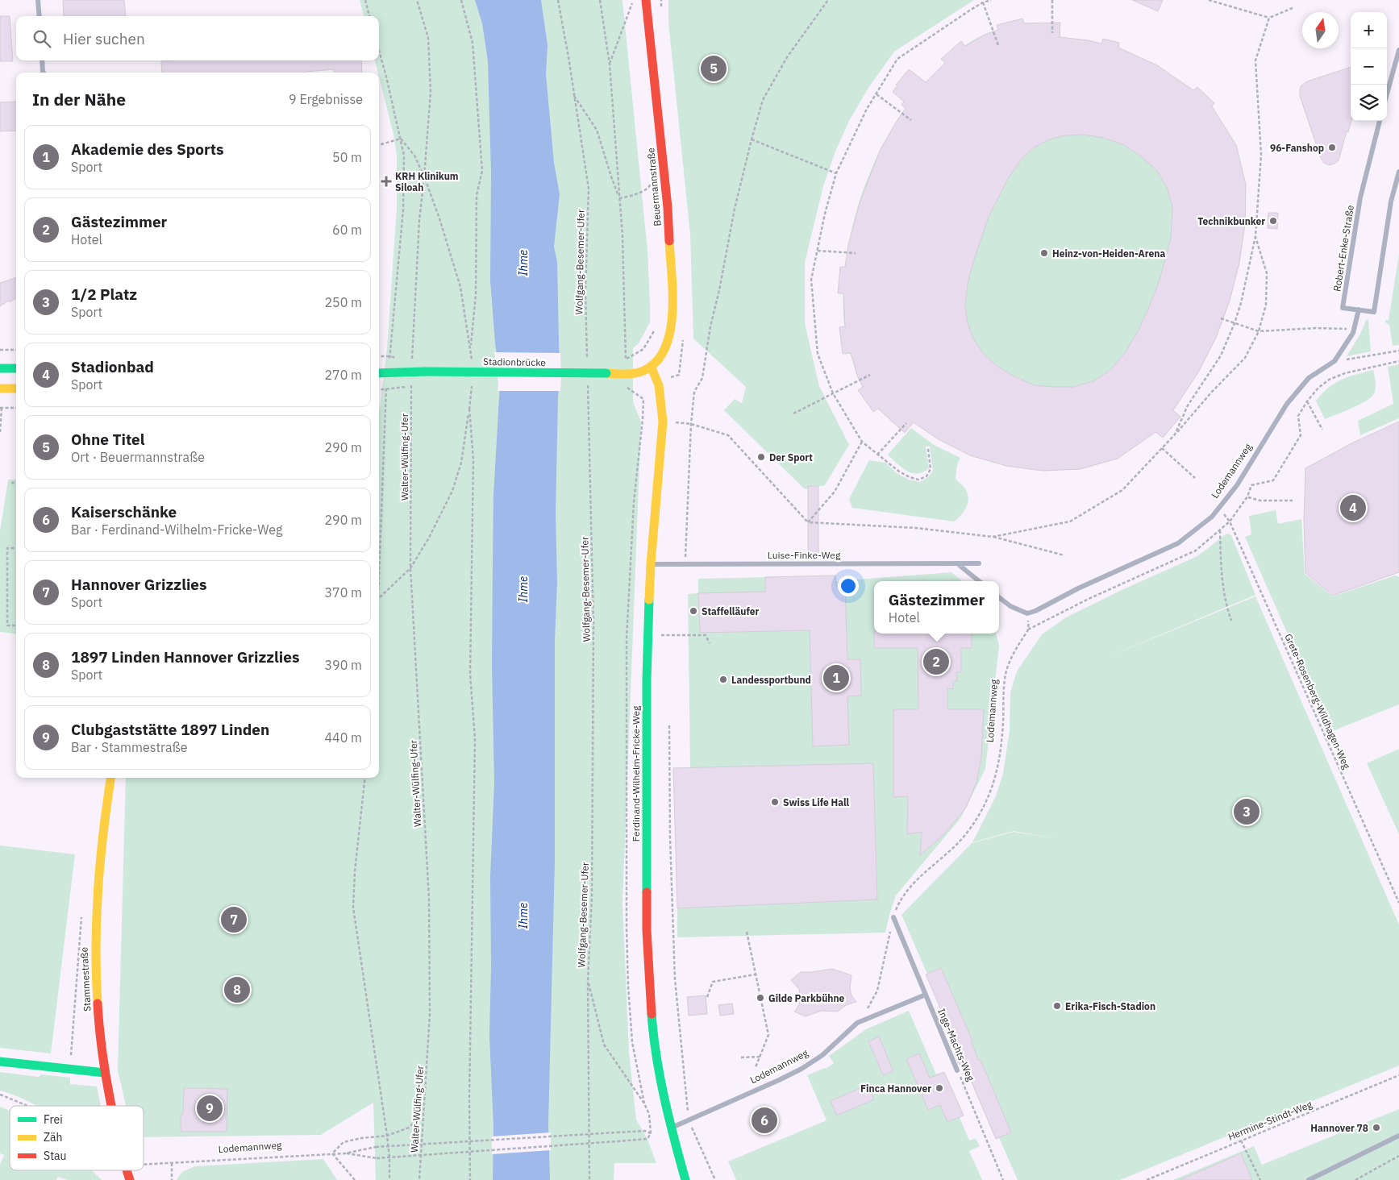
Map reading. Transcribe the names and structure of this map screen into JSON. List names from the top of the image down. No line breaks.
{"streets":{"street":["Beuermannstraße","Stadionbrücke","Ferdinand-Wilhelm-Fricke-Weg","Stammestraße"],"lane":["Robert-Enke-Straße","Lodemannweg","Luise-Finke-Weg","Inge-Machts-Weg"],"path":["Wolfgang-Besemer-Ufer","Walter-Wülfing-Ufer","Grete-Rosenberg-Wildhagen-Weg","Hermine-Stindt-Weg"]},"crossings":[["Beuermannstraße","Stadionbrücke"],["Beuermannstraße","Ferdinand-Wilhelm-Fricke-Weg"],["Robert-Enke-Straße","Lodemannweg"],["Stadionbrücke","Ferdinand-Wilhelm-Fricke-Weg"],["Lodemannweg","Grete-Rosenberg-Wildhagen-Weg"],["Lodemannweg","Ferdinand-Wilhelm-Fricke-Weg"],["Lodemannweg","Inge-Machts-Weg"],["Luise-Finke-Weg","Ferdinand-Wilhelm-Fricke-Weg"]],"water":["Ihme"],"places":{"other":["96-Fanshop","Technikbunker","Heinz-von-Heiden-Arena","Der Sport","Staffelläufer","Landessportbund","Swiss Life Hall","Gilde Parkbühne","Erika-Fisch-Stadion","Finca Hannover","Hannover 78"],"health":["KRH Klinikum Siloah"]},"legend":["Frei","Zäh","Stau"],"north":"top","page":{"map_buttons":["+","−"],"search":"Hier suchen","pins":["5","4","2","1","3","7","8","9","6"],"heading":["In der Nähe","9 Ergebnisse"],"list":[{"mark":"1","name":"Akademie des Sports","note":"Sport","value":"50 m"},{"mark":"2","name":"Gästezimmer","note":"Hotel","value":"60 m"},{"mark":"3","name":"1/2 Platz","note":"Sport","value":"250 m"},{"mark":"4","name":"Stadionbad","note":"Sport","value":"270 m"},{"mark":"5","name":"Ohne Titel","note":"Ort · Beuermannstraße","value":"290 m"},{"mark":"6","name":"Kaiserschänke","note":"Bar · Ferdinand-Wilhelm-Fricke-Weg","value":"290 m"},{"mark":"7","name":"Hannover Grizzlies","note":"Sport","value":"370 m"},{"mark":"8","name":"1897 Linden Hannover Grizzlies","note":"Sport","value":"390 m"},{"mark":"9","name":"Clubgaststätte 1897 Linden","note":"Bar · Stammestraße","value":"440 m"}],"popup":["Gästezimmer","Hotel"]}}
